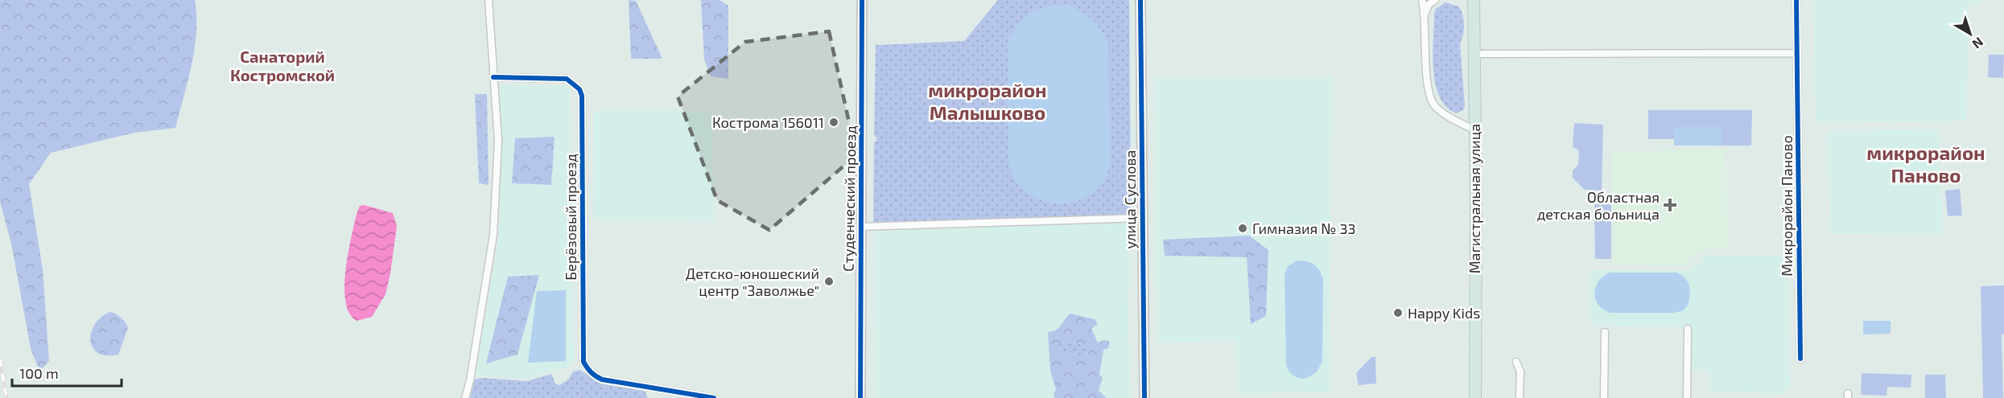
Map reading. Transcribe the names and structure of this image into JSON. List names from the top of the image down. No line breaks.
{"streets":{"highway":["Магистральная улица"],"street":["Студенческий проезд","улица Суслова","Микрорайон Паново","Берёзовый проезд"]},"districts":["Санаторий Костромской","микрорайон Малышково","микрорайон Паново"],"places":{"other":["Кострома 156011","Гимназия № 33","Детско-юношеский центр \"Заволжье\"","Happy Kids"],"health":["Областная детская больница"]},"scale_bar":"100 m","north":"bottom right"}
